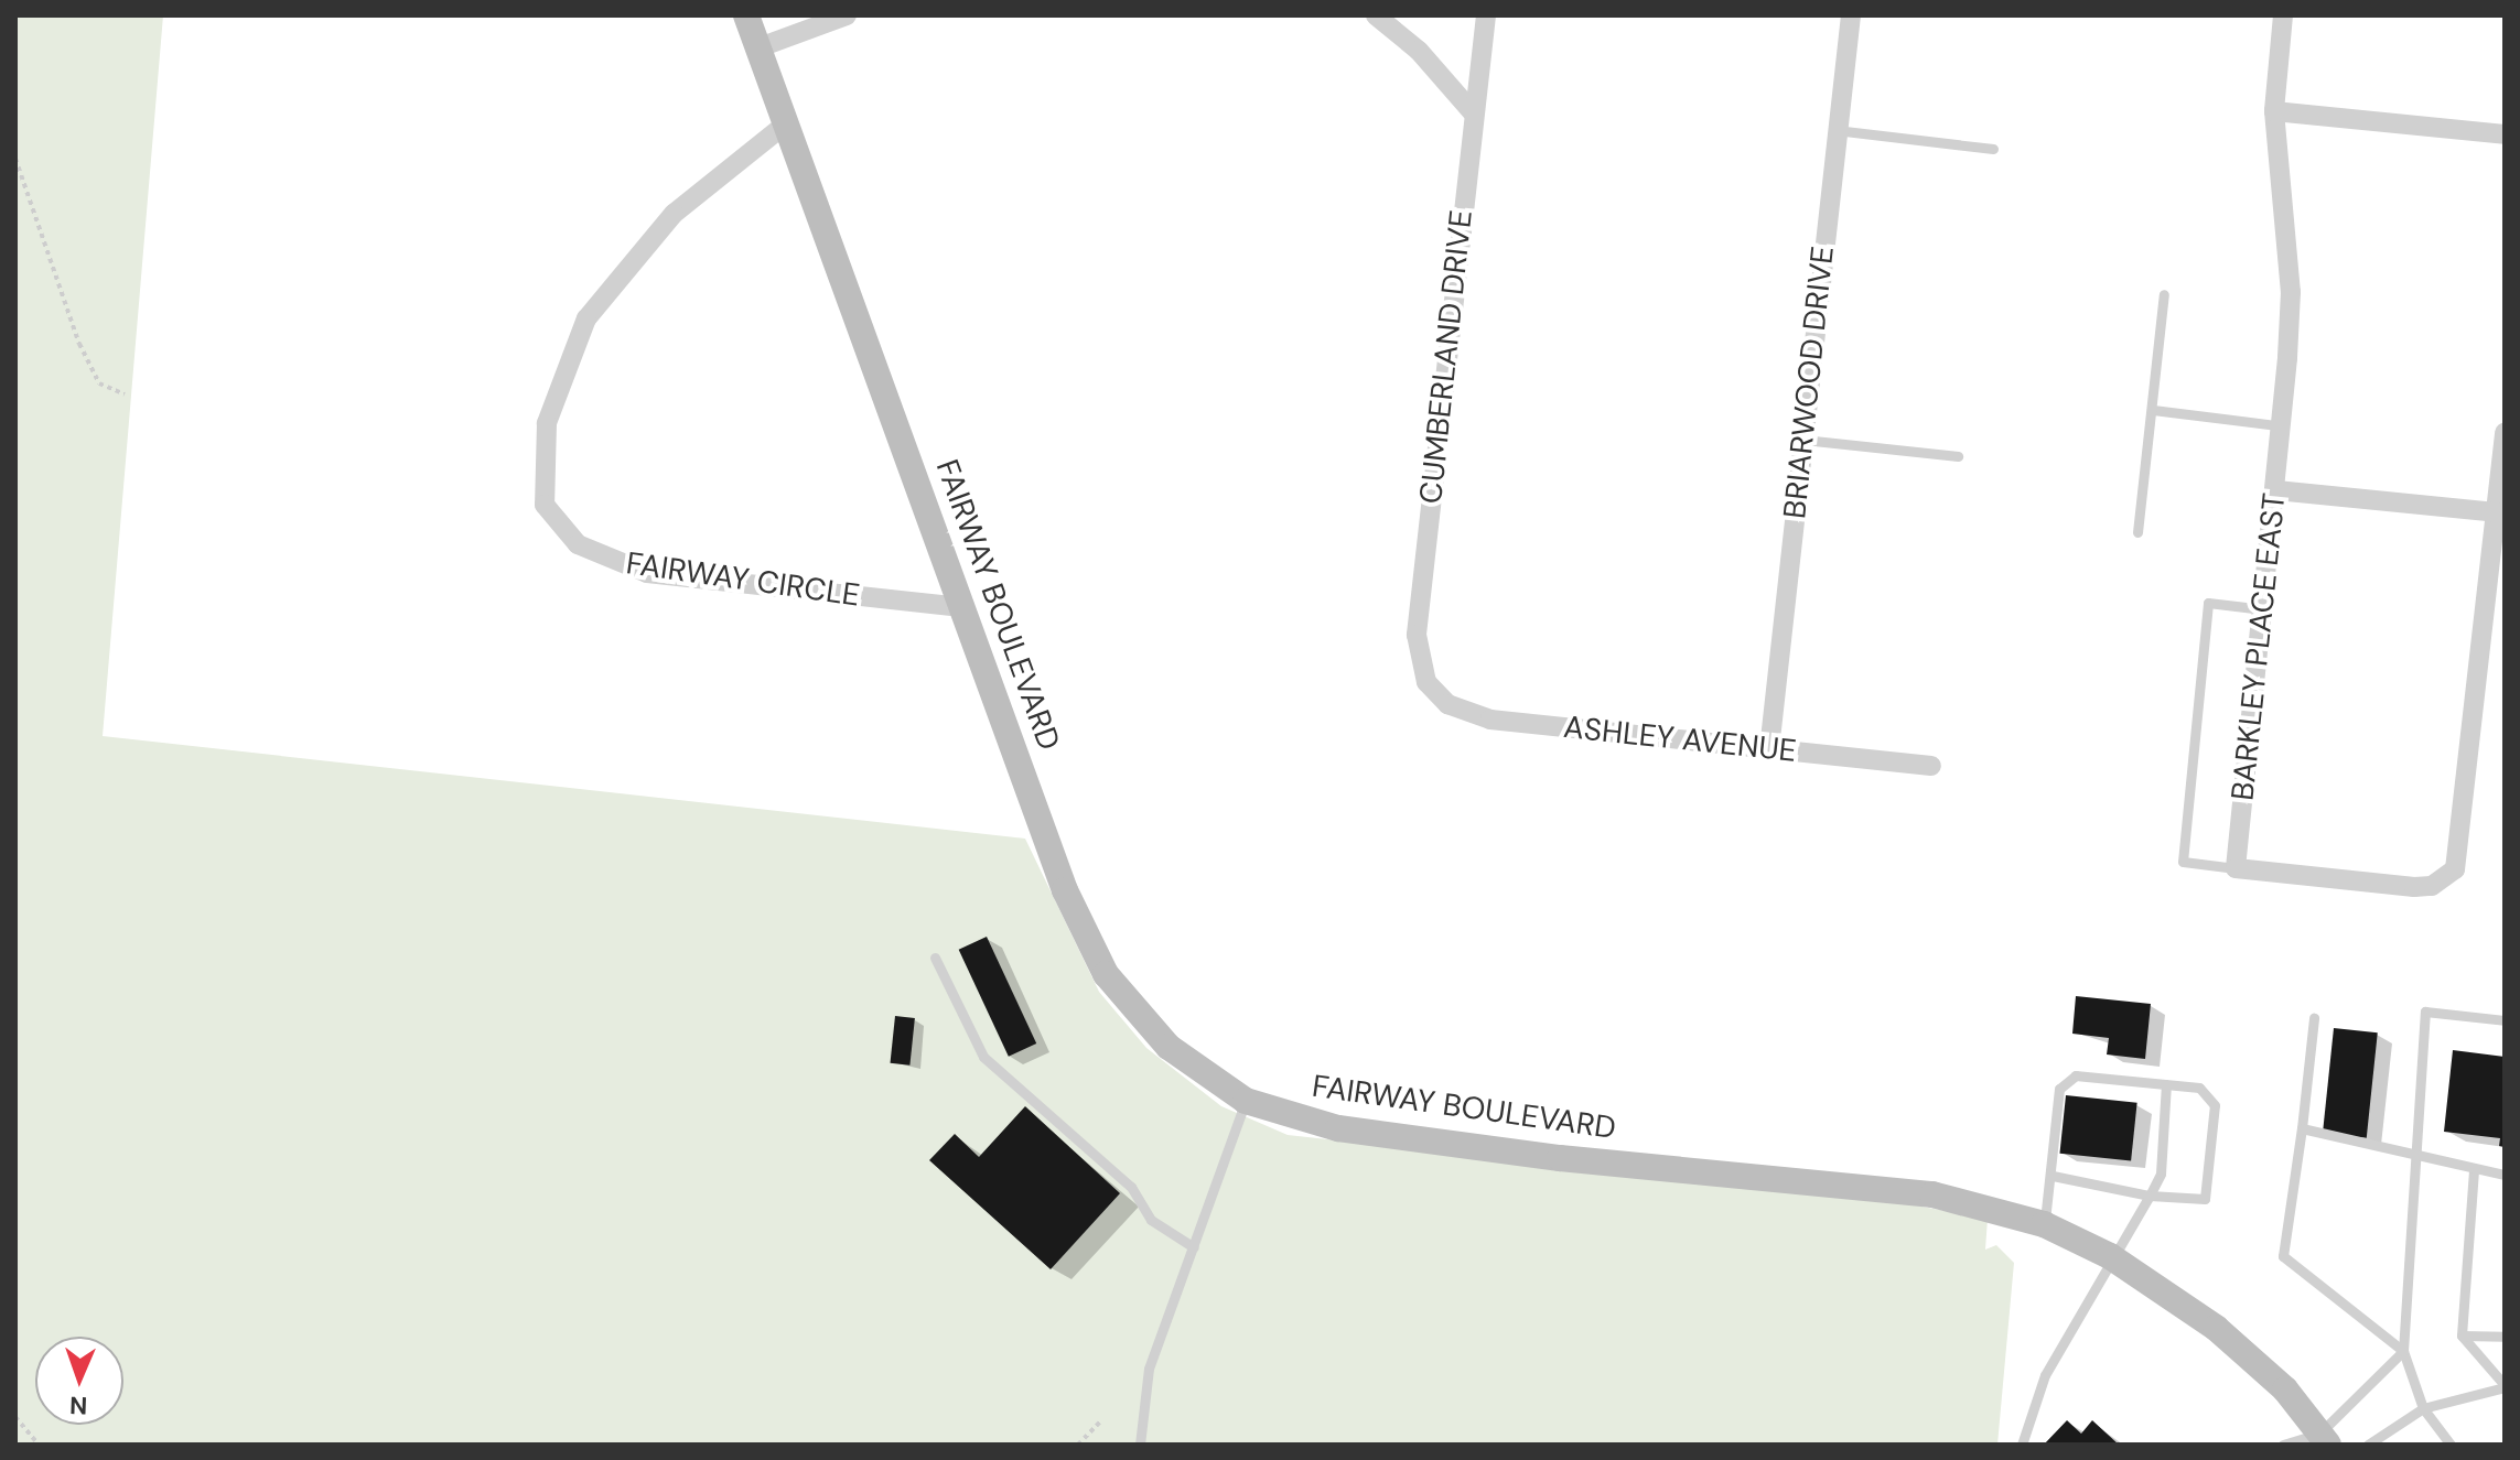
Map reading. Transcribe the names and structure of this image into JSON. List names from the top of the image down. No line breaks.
{"streets":{"street":["CUMBERLAND DRIVE","BRIARWOOD DRIVE","FAIRWAY CIRCLE","FAIRWAY BOULEVARD","BARKLEY PLACE EAST","ASHLEY AVENUE"]},"crossings":[["CUMBERLAND DRIVE","ASHLEY AVENUE"],["BRIARWOOD DRIVE","ASHLEY AVENUE"],["FAIRWAY CIRCLE","FAIRWAY BOULEVARD"]],"north":"bottom"}
